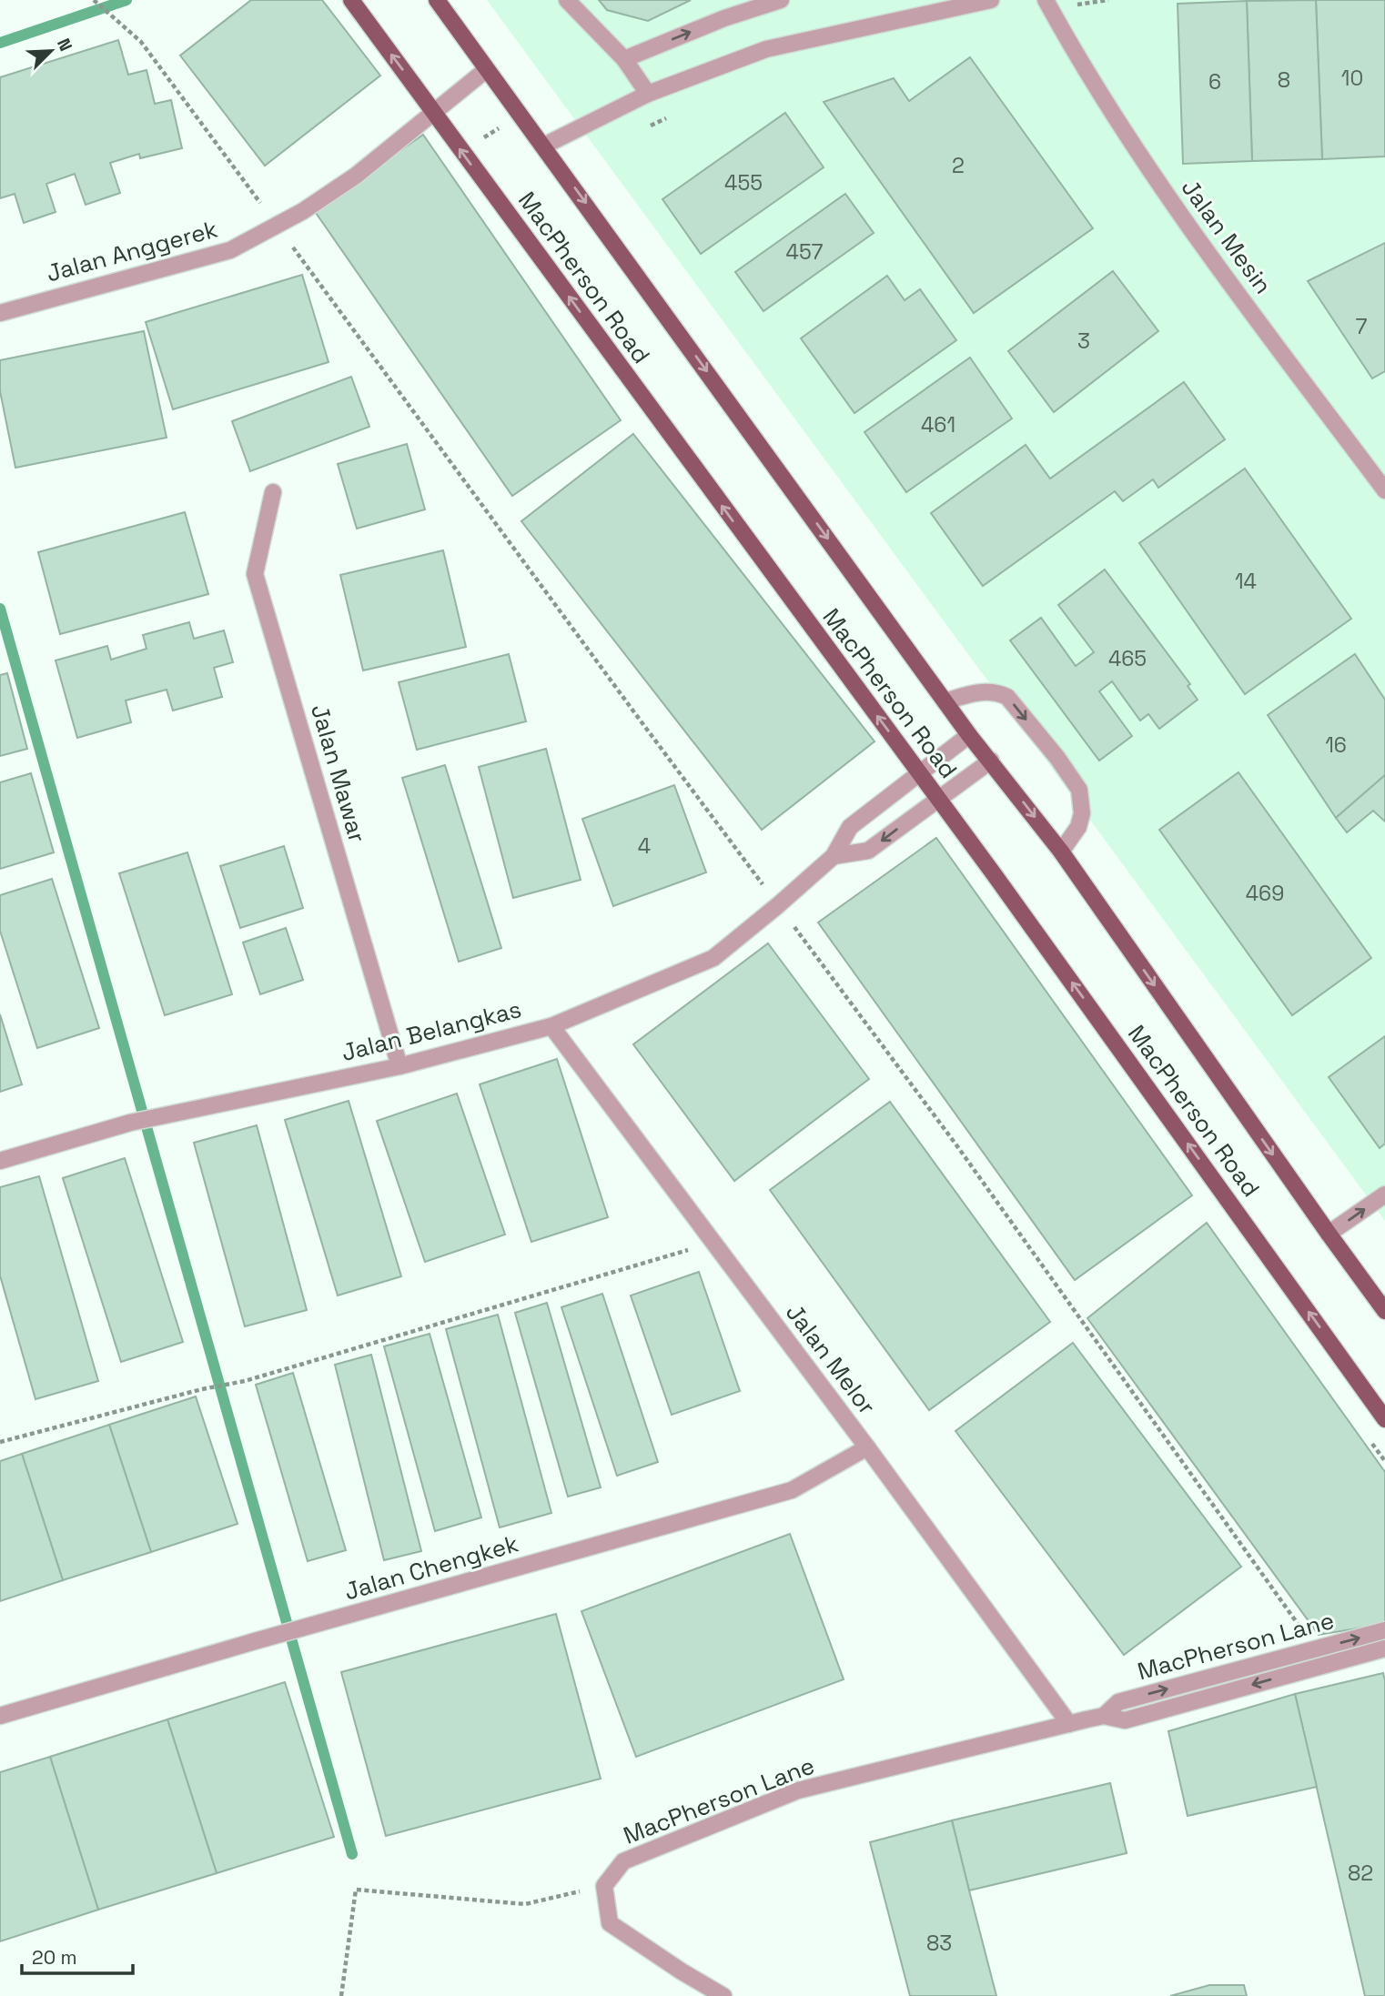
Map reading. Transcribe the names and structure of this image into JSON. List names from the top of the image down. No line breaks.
{"streets":{"main road":["MacPherson Road"],"street":["Jalan Mesin","Jalan Anggerek","Jalan Mawar","Jalan Belangkas","Jalan Melor","Jalan Chengkek","MacPherson Lane"]},"crossings":[["Jalan Anggerek","MacPherson Road"],["MacPherson Road","Jalan Belangkas"],["Jalan Mawar","Jalan Belangkas"],["Jalan Belangkas","Jalan Melor"],["Jalan Melor","Jalan Chengkek"],["Jalan Melor","MacPherson Lane"]],"house_numbers":["10","8","6","2","455","457","7","3","461","14","465","16","4","469","82","83"],"scale_bar":"20 m","north":"top right"}
